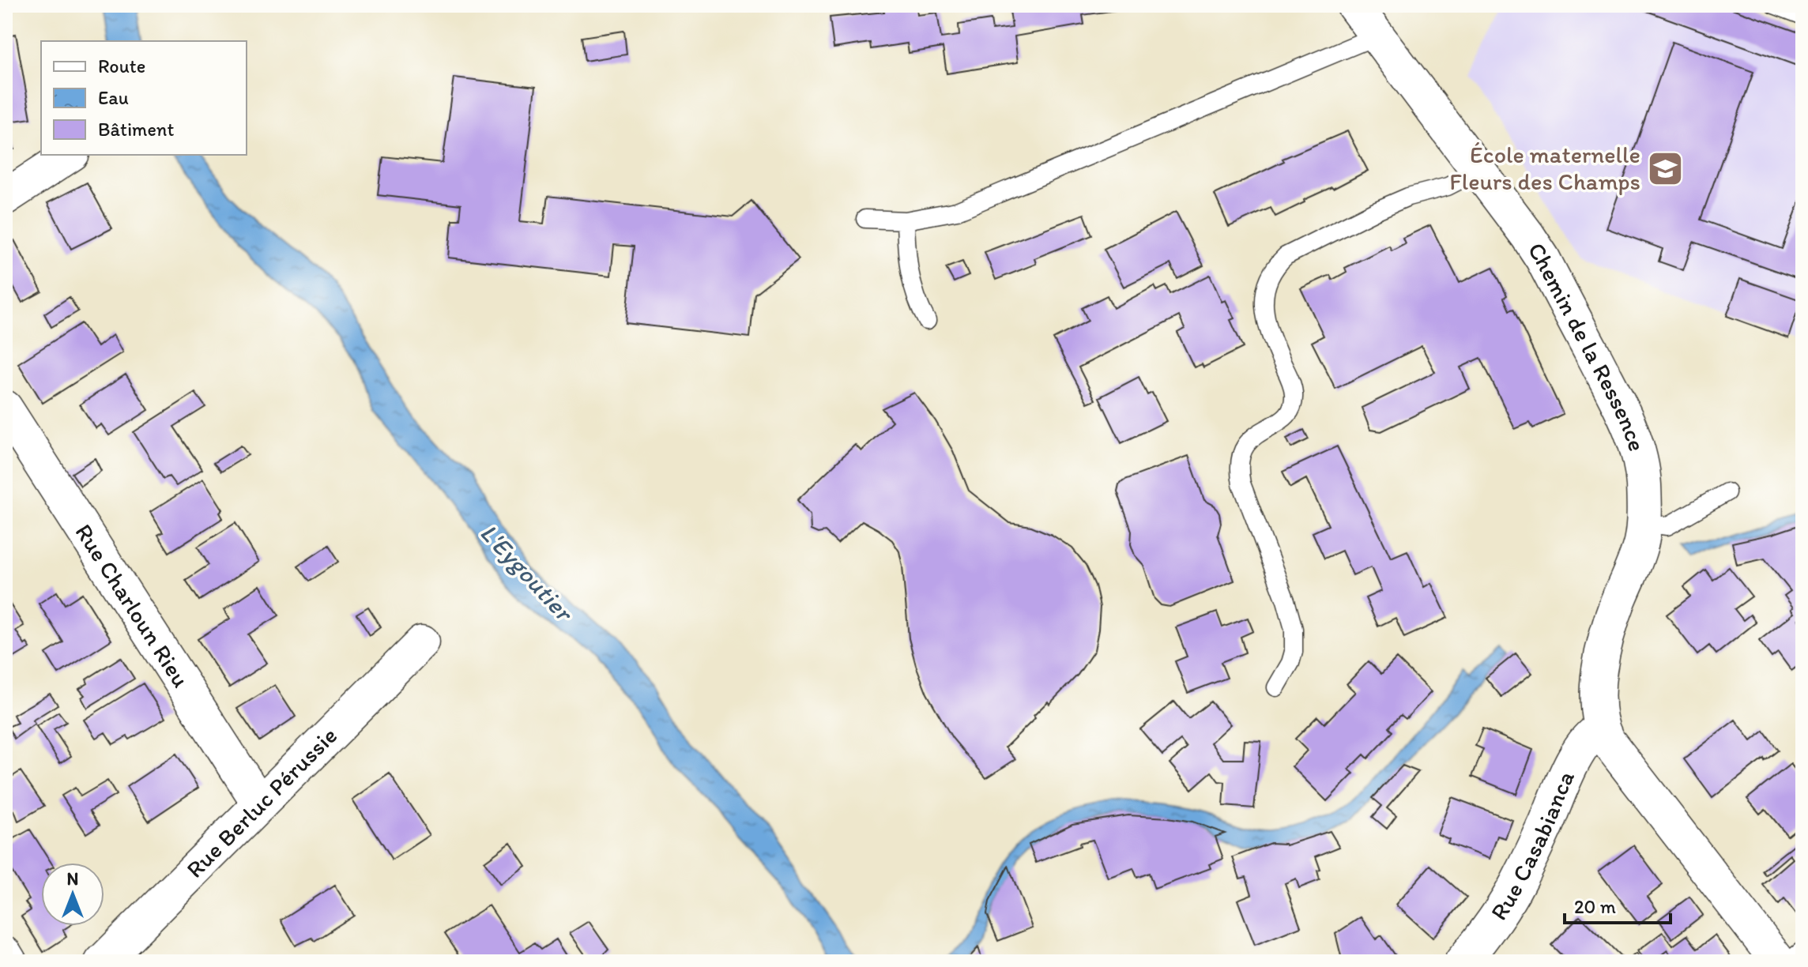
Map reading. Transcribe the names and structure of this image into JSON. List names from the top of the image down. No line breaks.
{"streets":{"street":["Chemin de la Ressence","Rue Charloun Rieu","Rue Berluc Pérussie","Rue Casabianca"]},"crossings":[["Chemin de la Ressence","Rue Casabianca"],["Rue Charloun Rieu","Rue Berluc Pérussie"]],"water":["L'Eygoutier"],"places":{"school or university":["École maternelle Fleurs des Champs"]},"legend":["Route","Eau","Bâtiment"],"scale_bar":"20 m","north":"top"}
